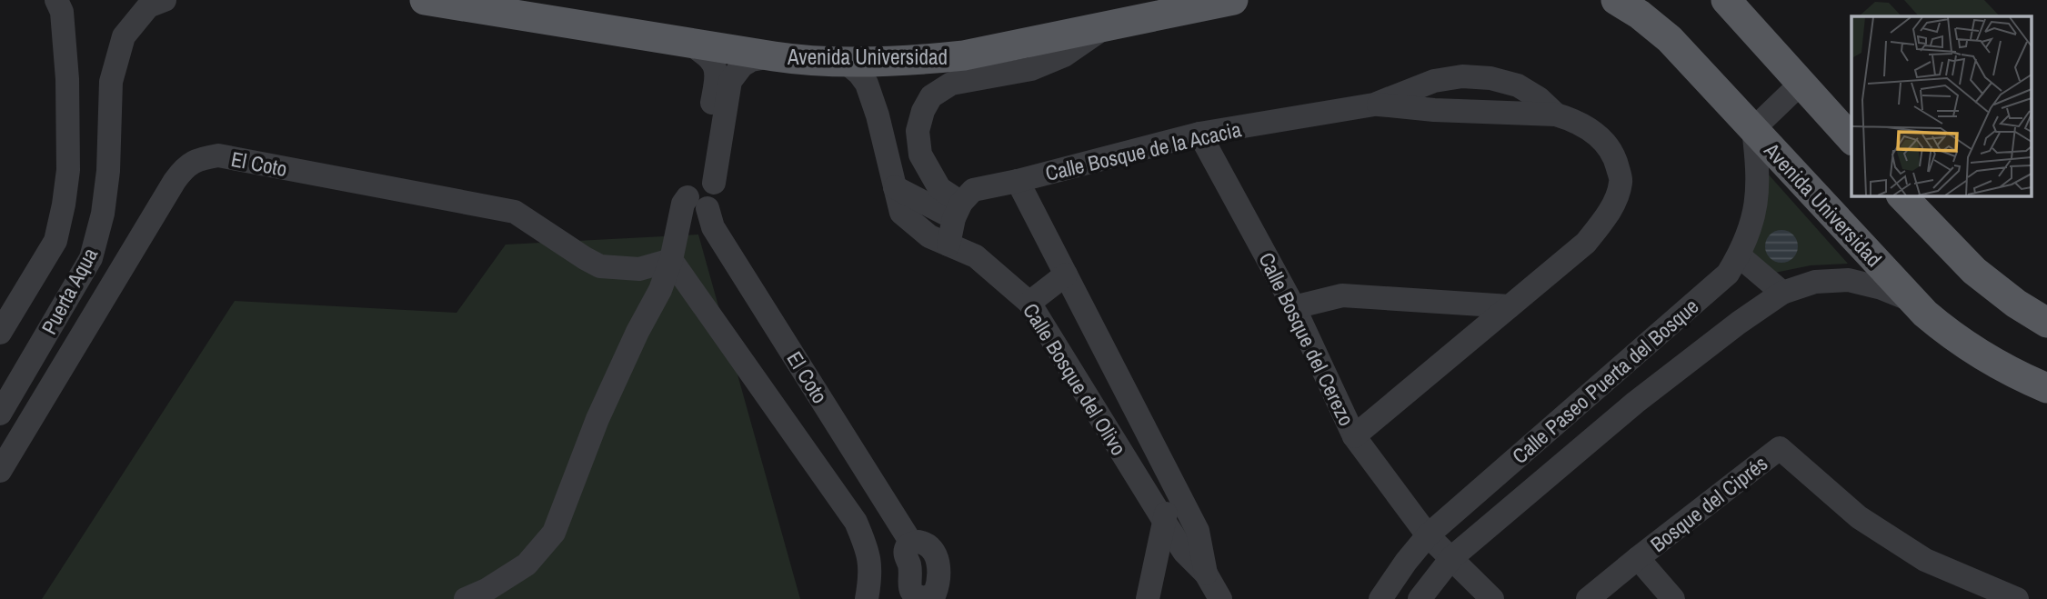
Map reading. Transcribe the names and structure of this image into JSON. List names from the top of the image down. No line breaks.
{"streets":{"main road":["Avenida Universidad"],"street":["Calle Bosque de la Acacia","El Coto","Puerta Aqua","Calle Bosque del Cerezo","Calle Bosque del Olivo","Calle Paseo Puerta del Bosque","Bosque del Ciprés"]},"crossings":[["Avenida Universidad","Calle Bosque del Olivo"],["Avenida Universidad","Calle Paseo Puerta del Bosque"],["Calle Bosque de la Acacia","Calle Bosque del Cerezo"],["Calle Bosque de la Acacia","Calle Bosque del Olivo"],["Calle Bosque del Cerezo","Calle Paseo Puerta del Bosque"]]}
